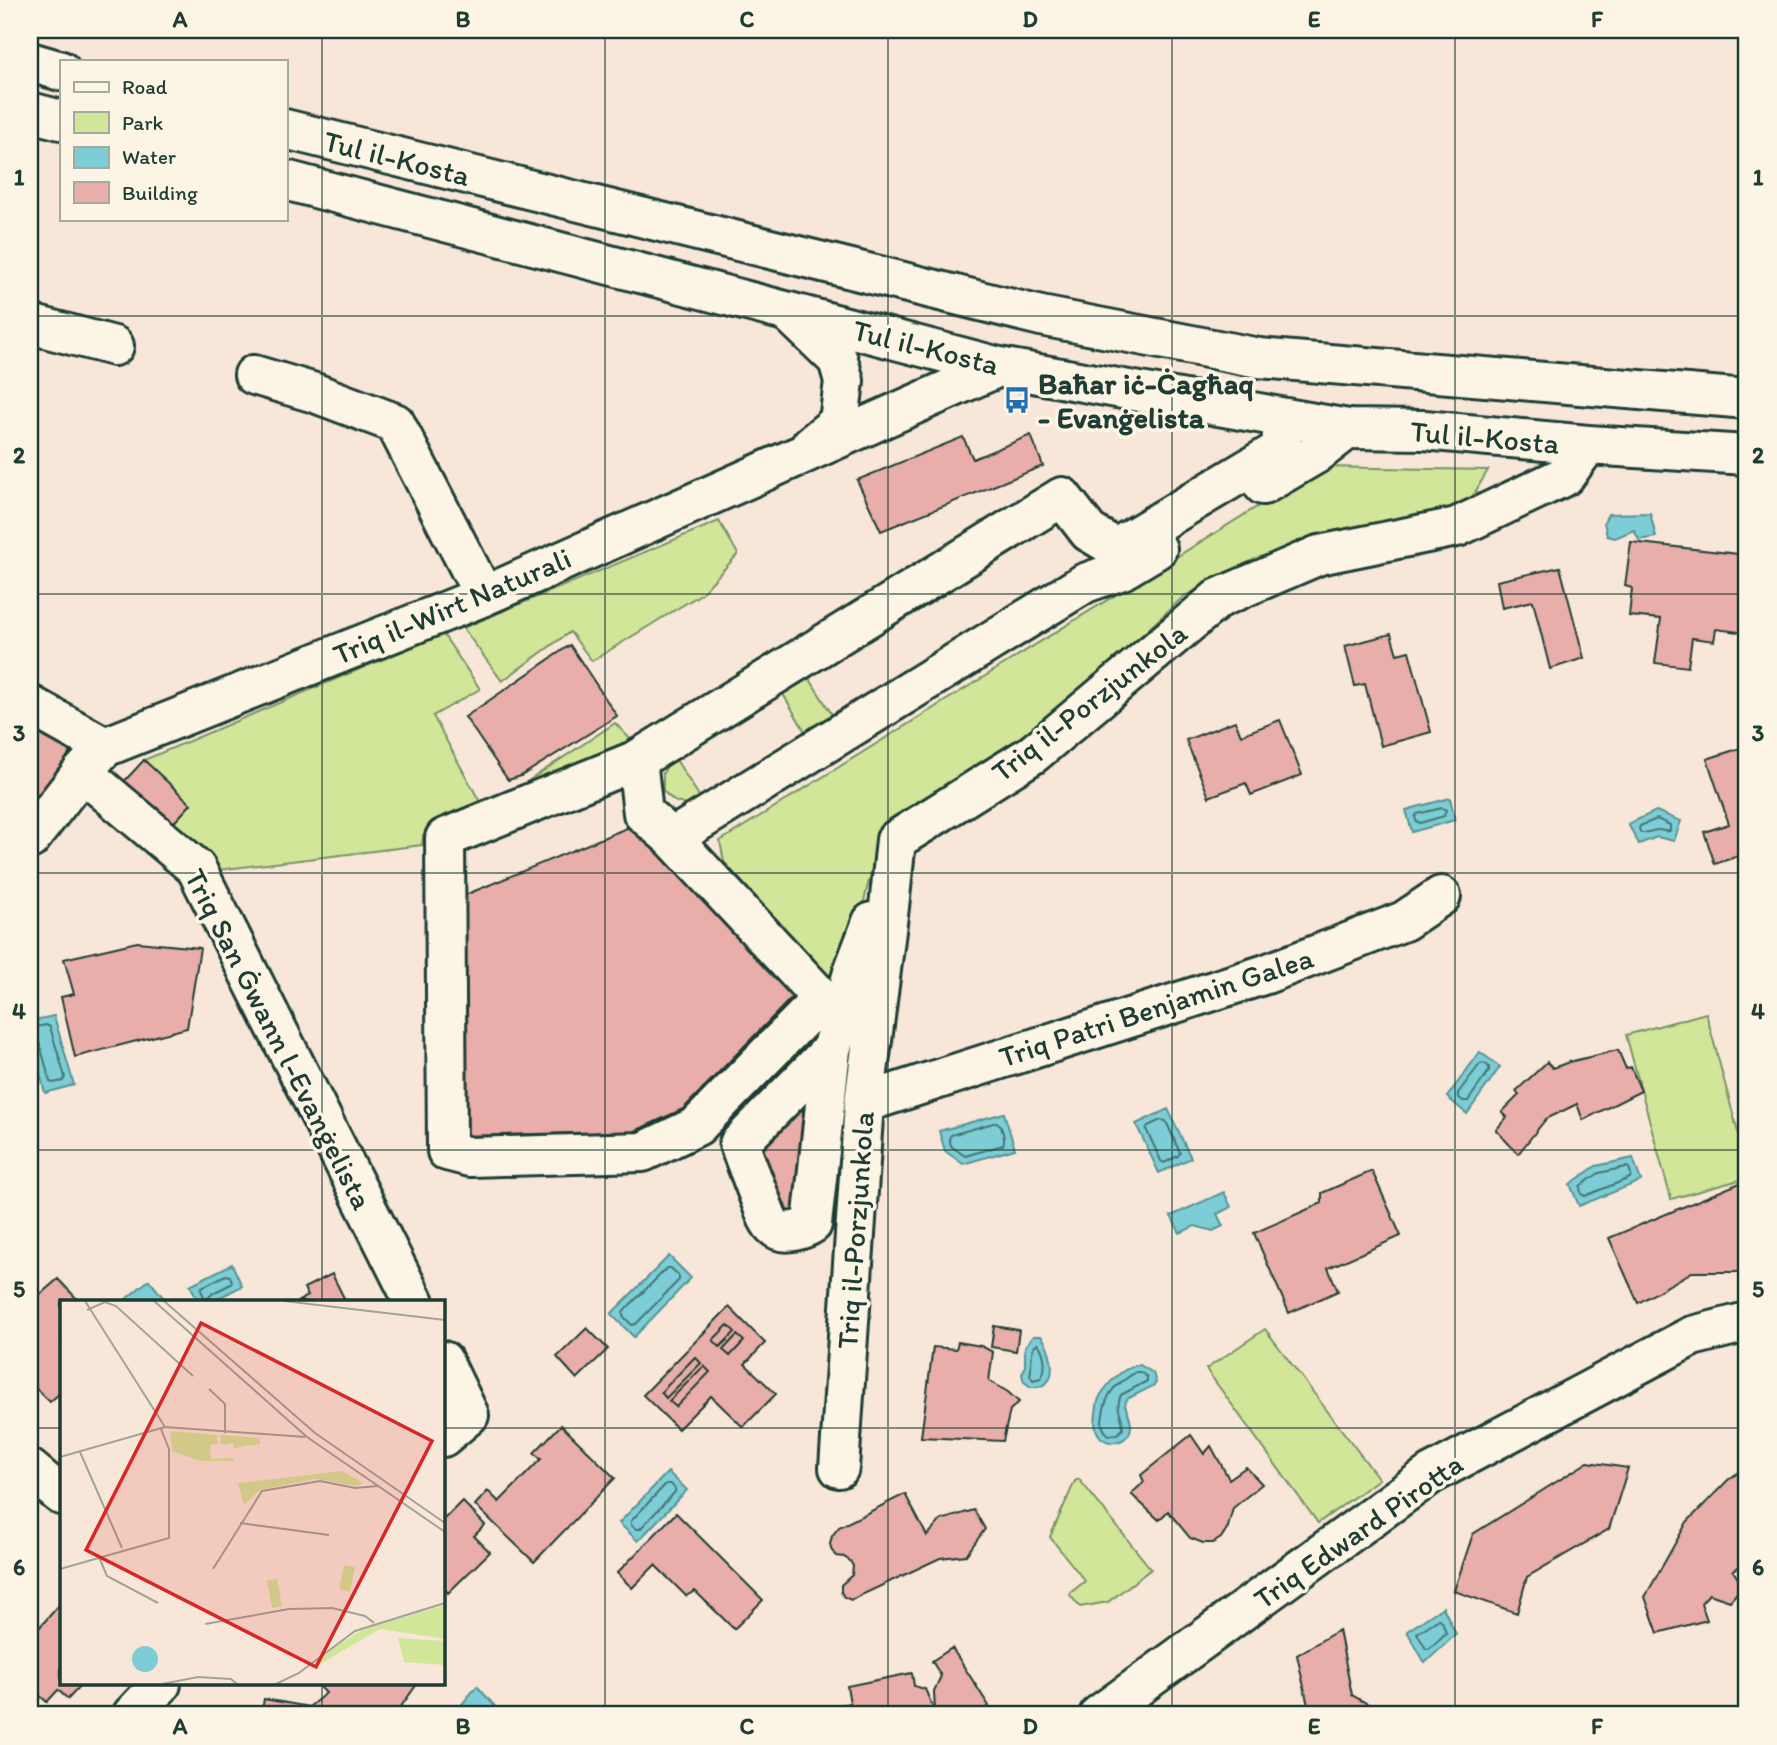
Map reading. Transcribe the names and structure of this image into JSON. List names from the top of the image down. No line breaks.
{"streets":{"main road":["Tul il-Kosta","Triq il-Wirt Naturali","Triq il-Porzjunkola","Triq Patri Benjamin Galea","Triq San Ġwann l-Evanġelista","Triq Edward Pirotta"]},"crossings":[["Tul il-Kosta","Triq il-Wirt Naturali"],["Tul il-Kosta","Triq il-Porzjunkola"],["Triq il-Wirt Naturali","Triq San Ġwann l-Evanġelista"],["Triq il-Porzjunkola","Triq Patri Benjamin Galea"]],"places":{"bus stop":["Baħar iċ-Ċagħaq - Evanġelista"]},"legend":["Road","Park","Water","Building"],"grid":{"columns":["A","B","C","D","E","F"],"rows":["1","2","3","4","5","6"]}}
